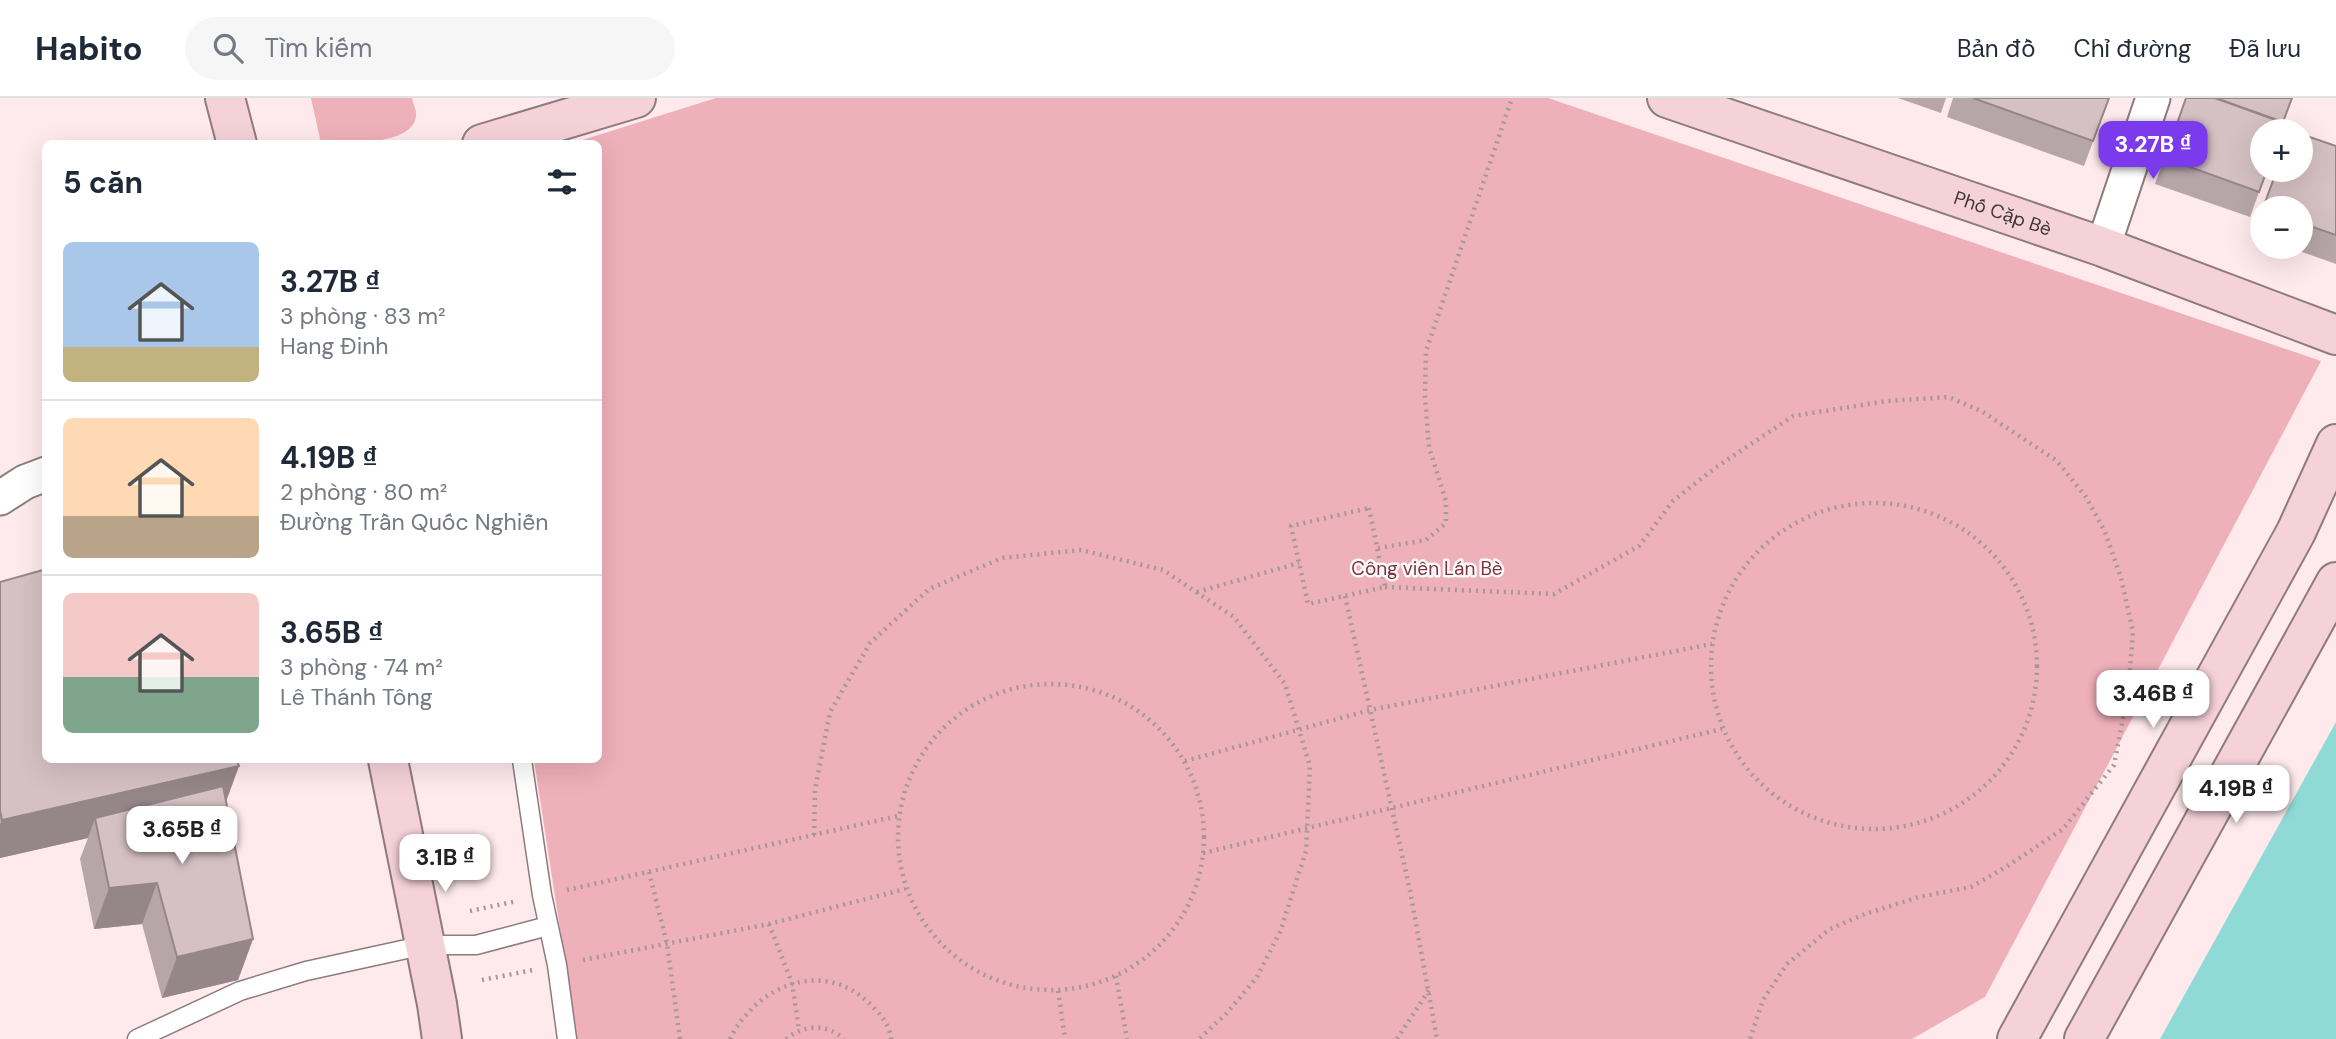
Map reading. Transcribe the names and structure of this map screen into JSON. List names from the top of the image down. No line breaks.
{"streets":{"main road":["Phố Cặp Bè"]},"parks":["Công viên Lán Bè"],"page":{"header":"Habito","search":"Tìm kiếm","nav":["Bản đồ","Chỉ đường","Đã lưu"],"map_buttons":["+","−"],"price":["3.27B ₫","3.46B ₫","4.19B ₫","3.65B ₫","3.1B ₫"],"heading":"5 căn","list":[{"name":"3.27B ₫","note":"3 phòng · 83 m² · Hang Đinh"},{"name":"4.19B ₫","note":"2 phòng · 80 m² · Đường Trần Quốc Nghiễn"},{"name":"3.65B ₫","note":"3 phòng · 74 m² · Lê Thánh Tông"}]}}
